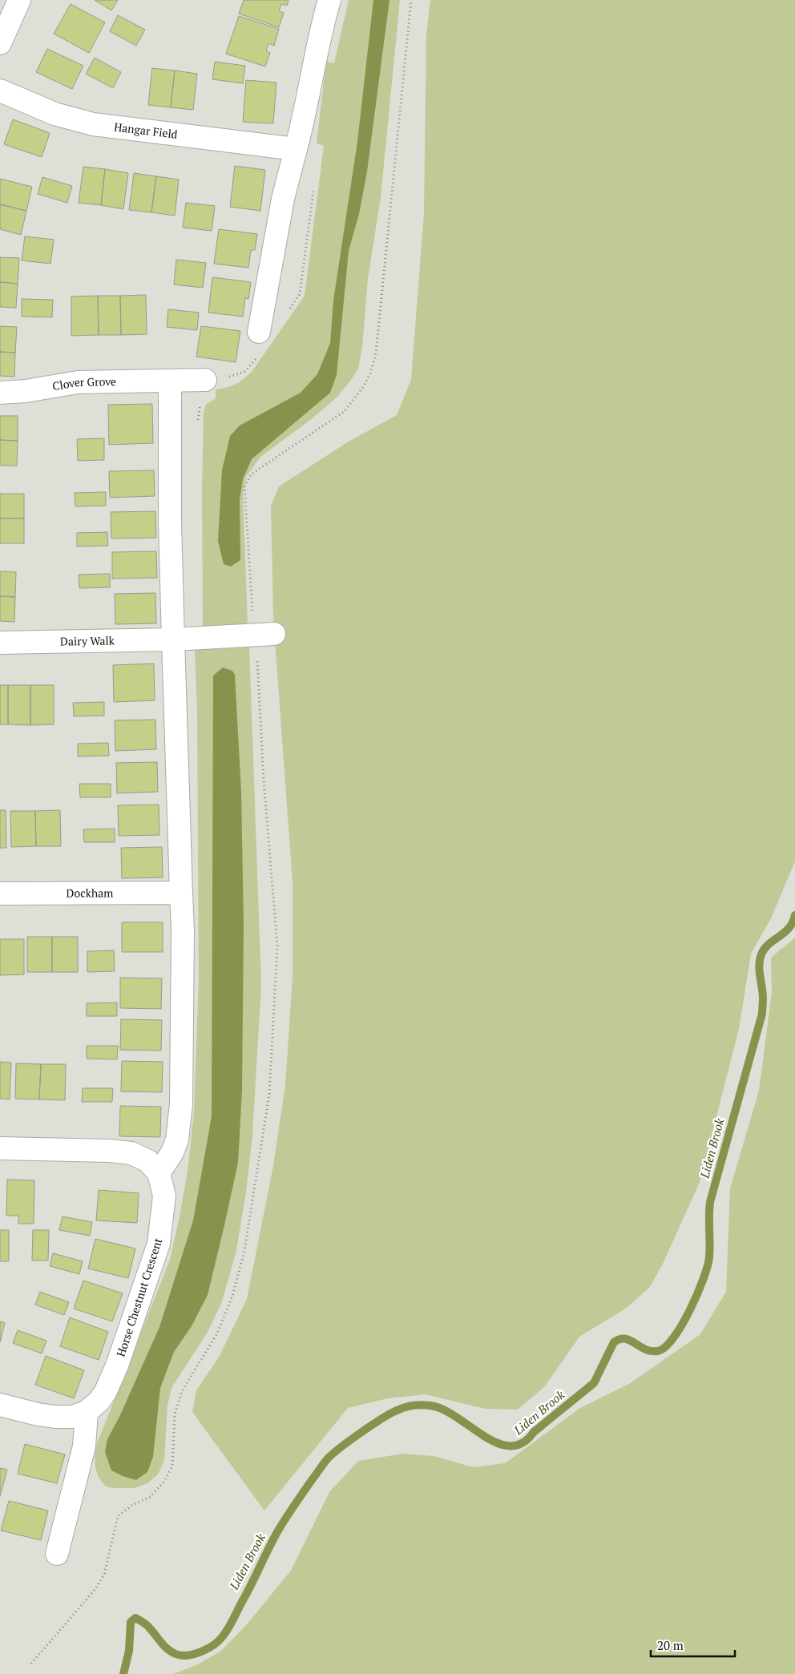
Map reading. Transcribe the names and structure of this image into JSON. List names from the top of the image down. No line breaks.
{"streets":{"street":["Hangar Field","Clover Grove","Dairy Walk","Dockham","Horse Chestnut Crescent"]},"water":["Liden Brook"],"scale_bar":"20 m"}
